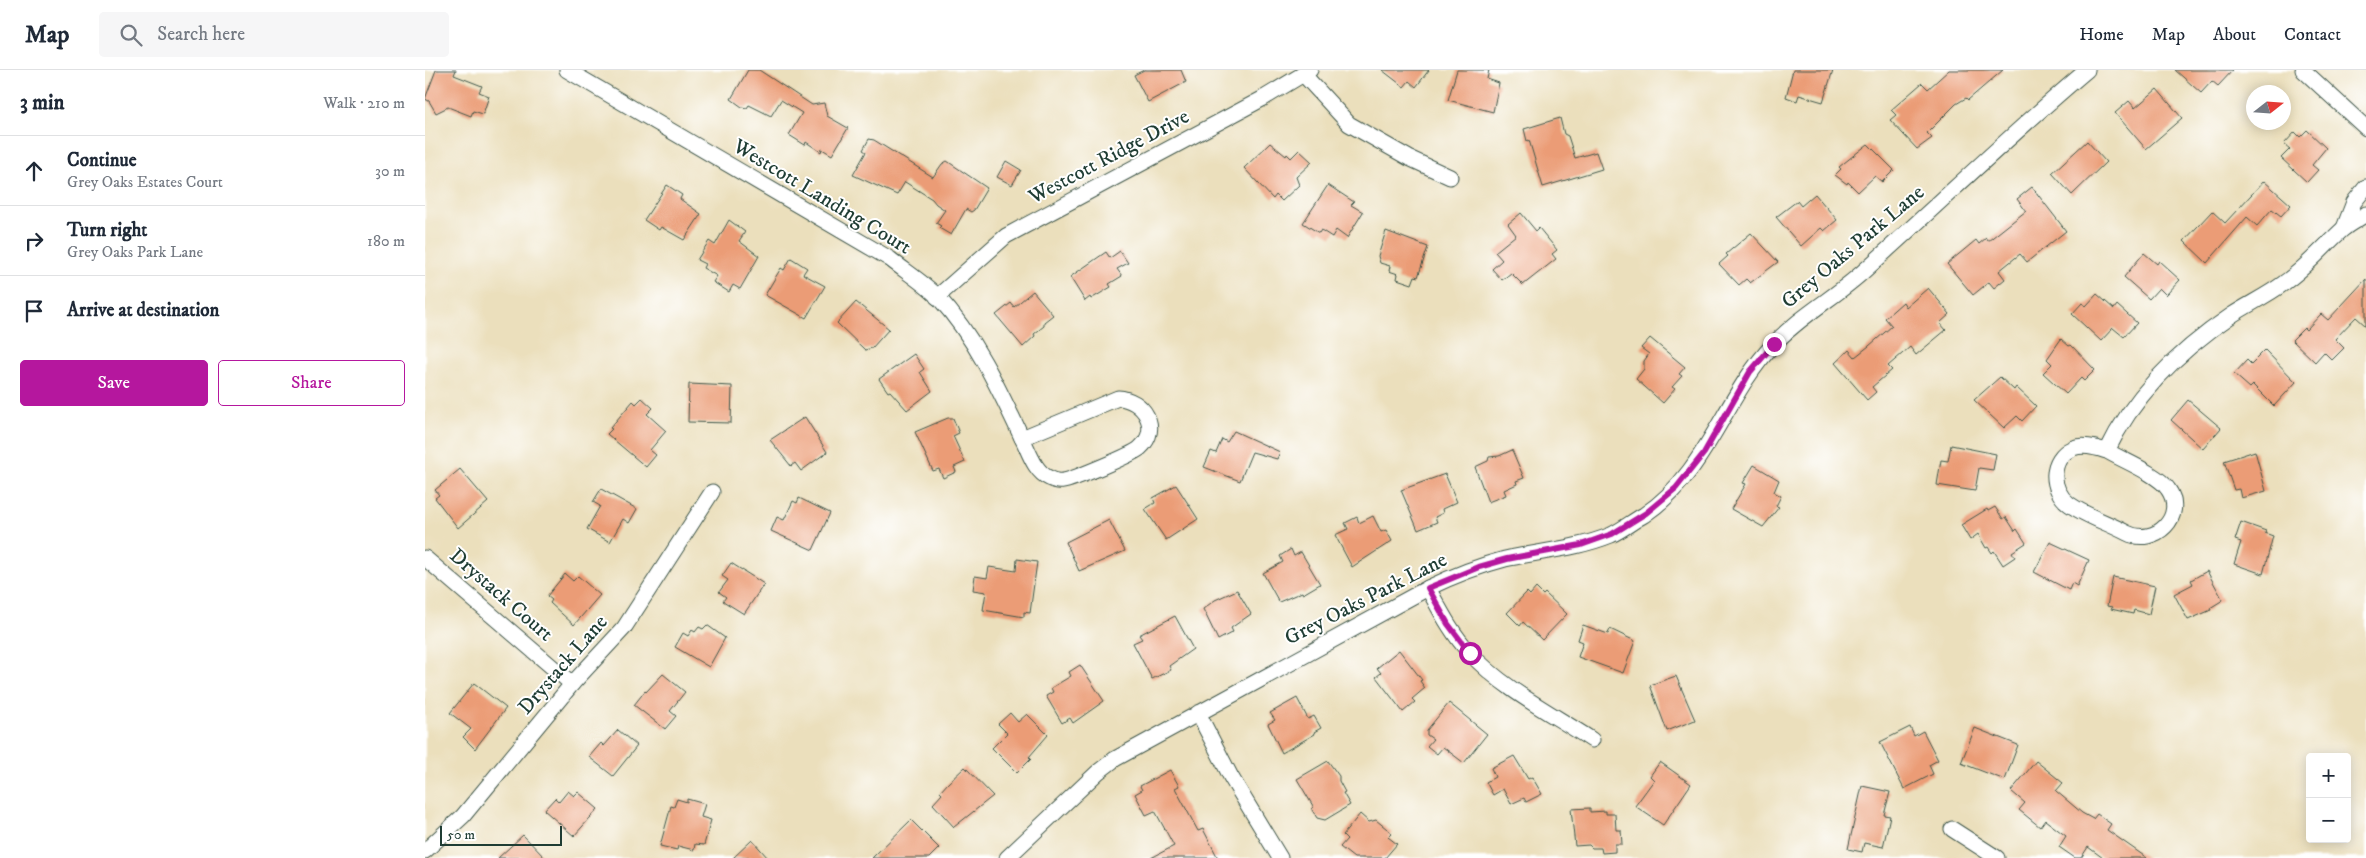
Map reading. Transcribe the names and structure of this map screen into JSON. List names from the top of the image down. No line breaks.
{"streets":{"street":["Westcott Ridge Drive","Westcott Landing Court","Grey Oaks Park Lane","Drystack Court","Drystack Lane"]},"crossings":[["Westcott Ridge Drive","Westcott Landing Court"],["Drystack Court","Drystack Lane"]],"scale_bar":"50 m","north":"right","page":{"header":"Map","search":"Search here","nav":["Home","Map","About","Contact"],"heading":["3 min","Walk · 210 m"],"list":[["Continue","Grey Oaks Estates Court","30 m"],["Turn right","Grey Oaks Park Lane","180 m"],"Arrive at destination"],"buttons":["Save","Share"],"map_buttons":["+","−"],"scale":"50 m"}}
